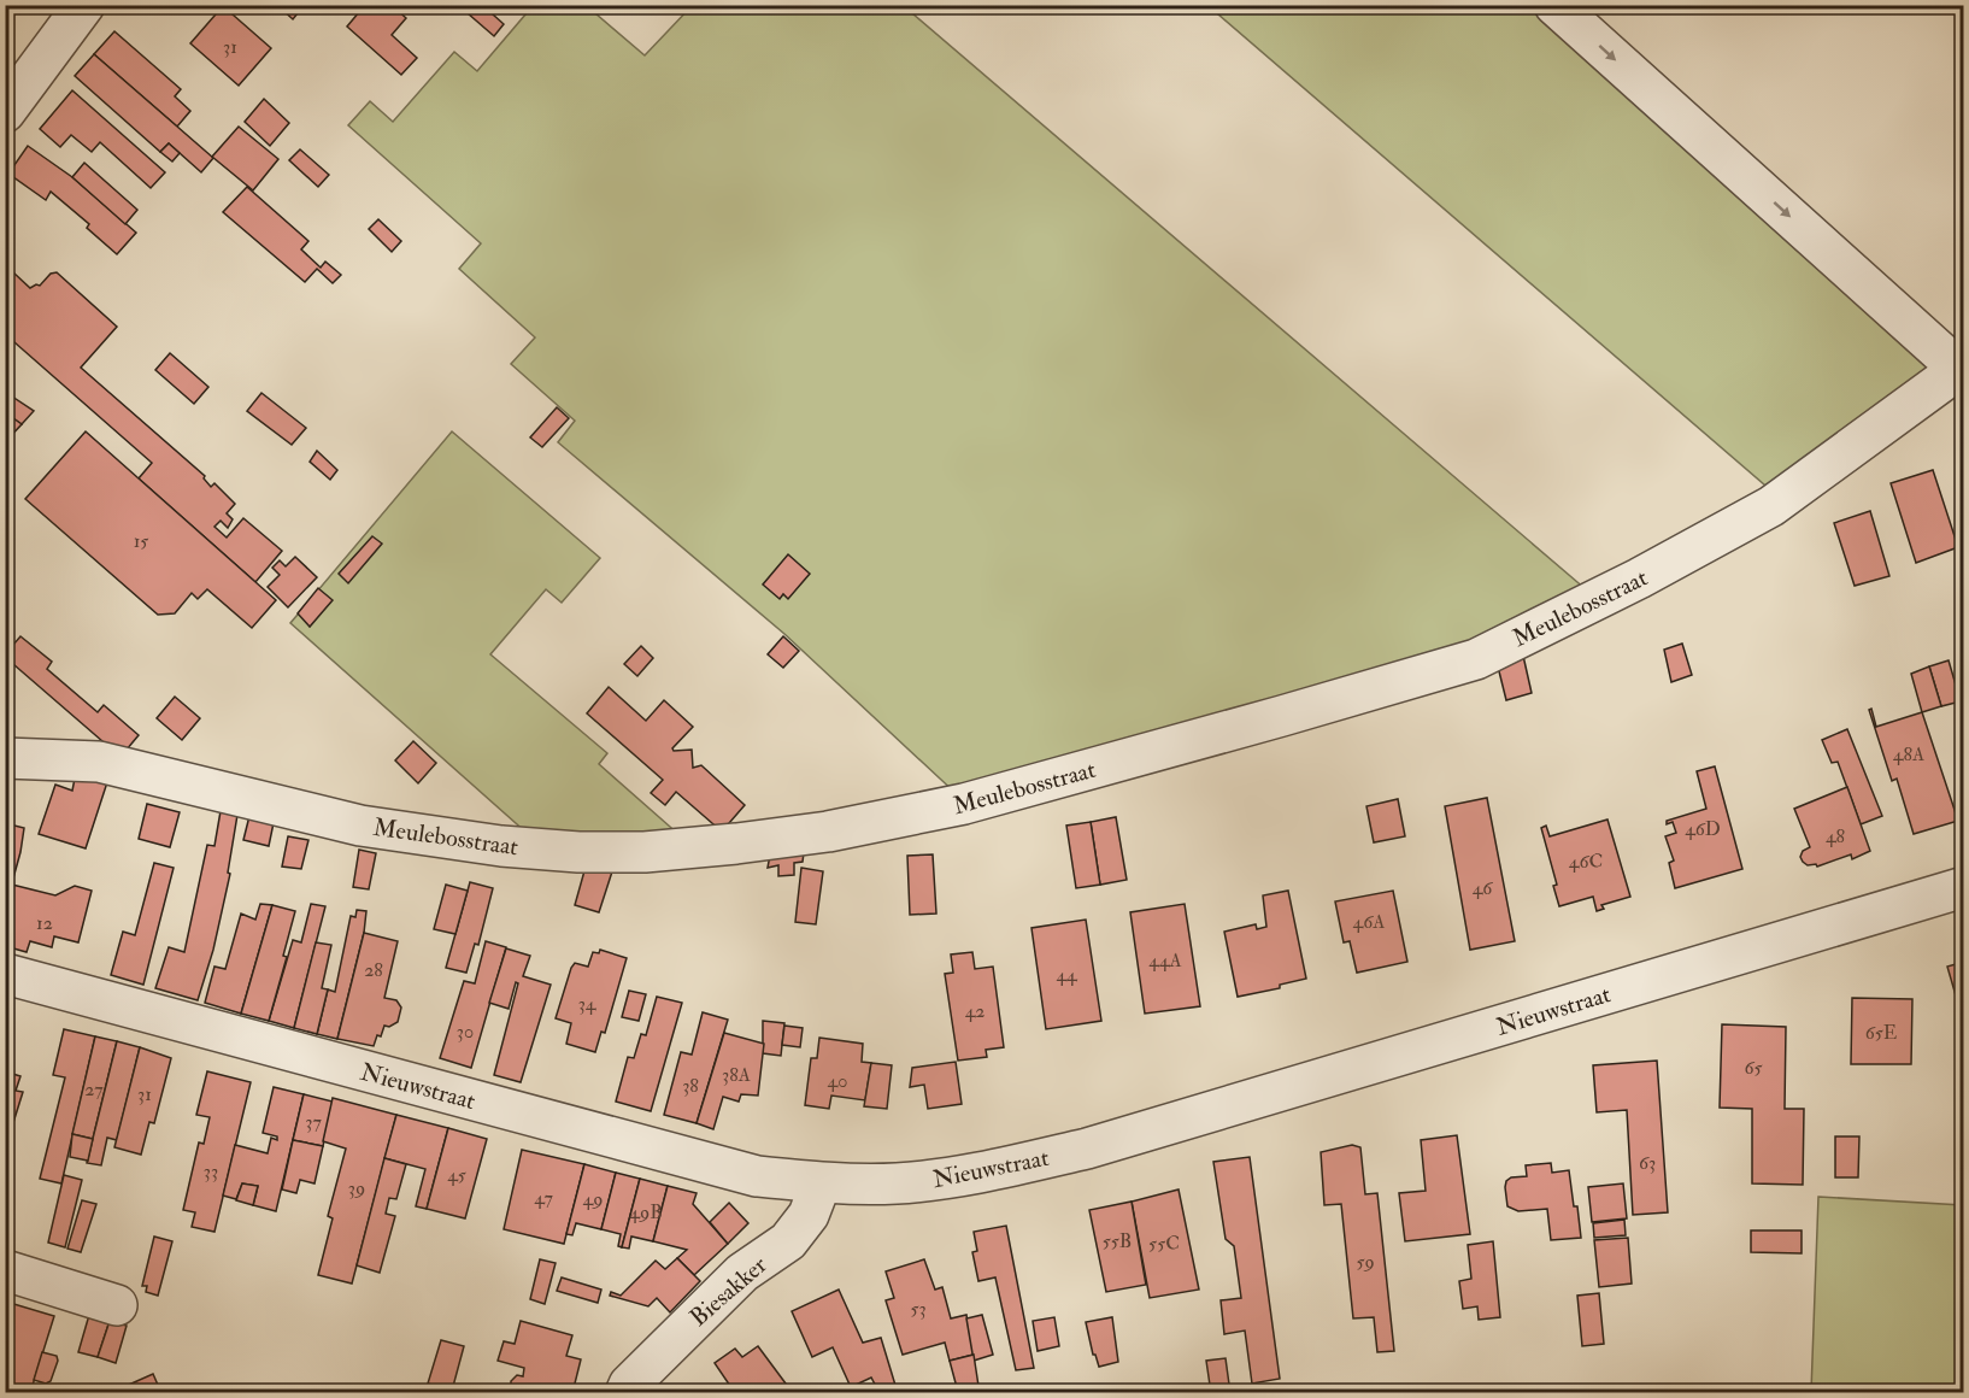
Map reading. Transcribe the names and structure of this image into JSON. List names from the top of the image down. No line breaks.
{"streets":{"street":["Meulebosstraat","Nieuwstraat","Biesakker"]},"crossings":[["Nieuwstraat","Biesakker"]],"house_numbers":["31","15","48A","46D","48","46C","46","46A","12","44A","28","44","34","42","30","65E","65","38A","40","38","27","31","37","63","33","45","39","47","49","49B","55B","55C","59","53"]}
